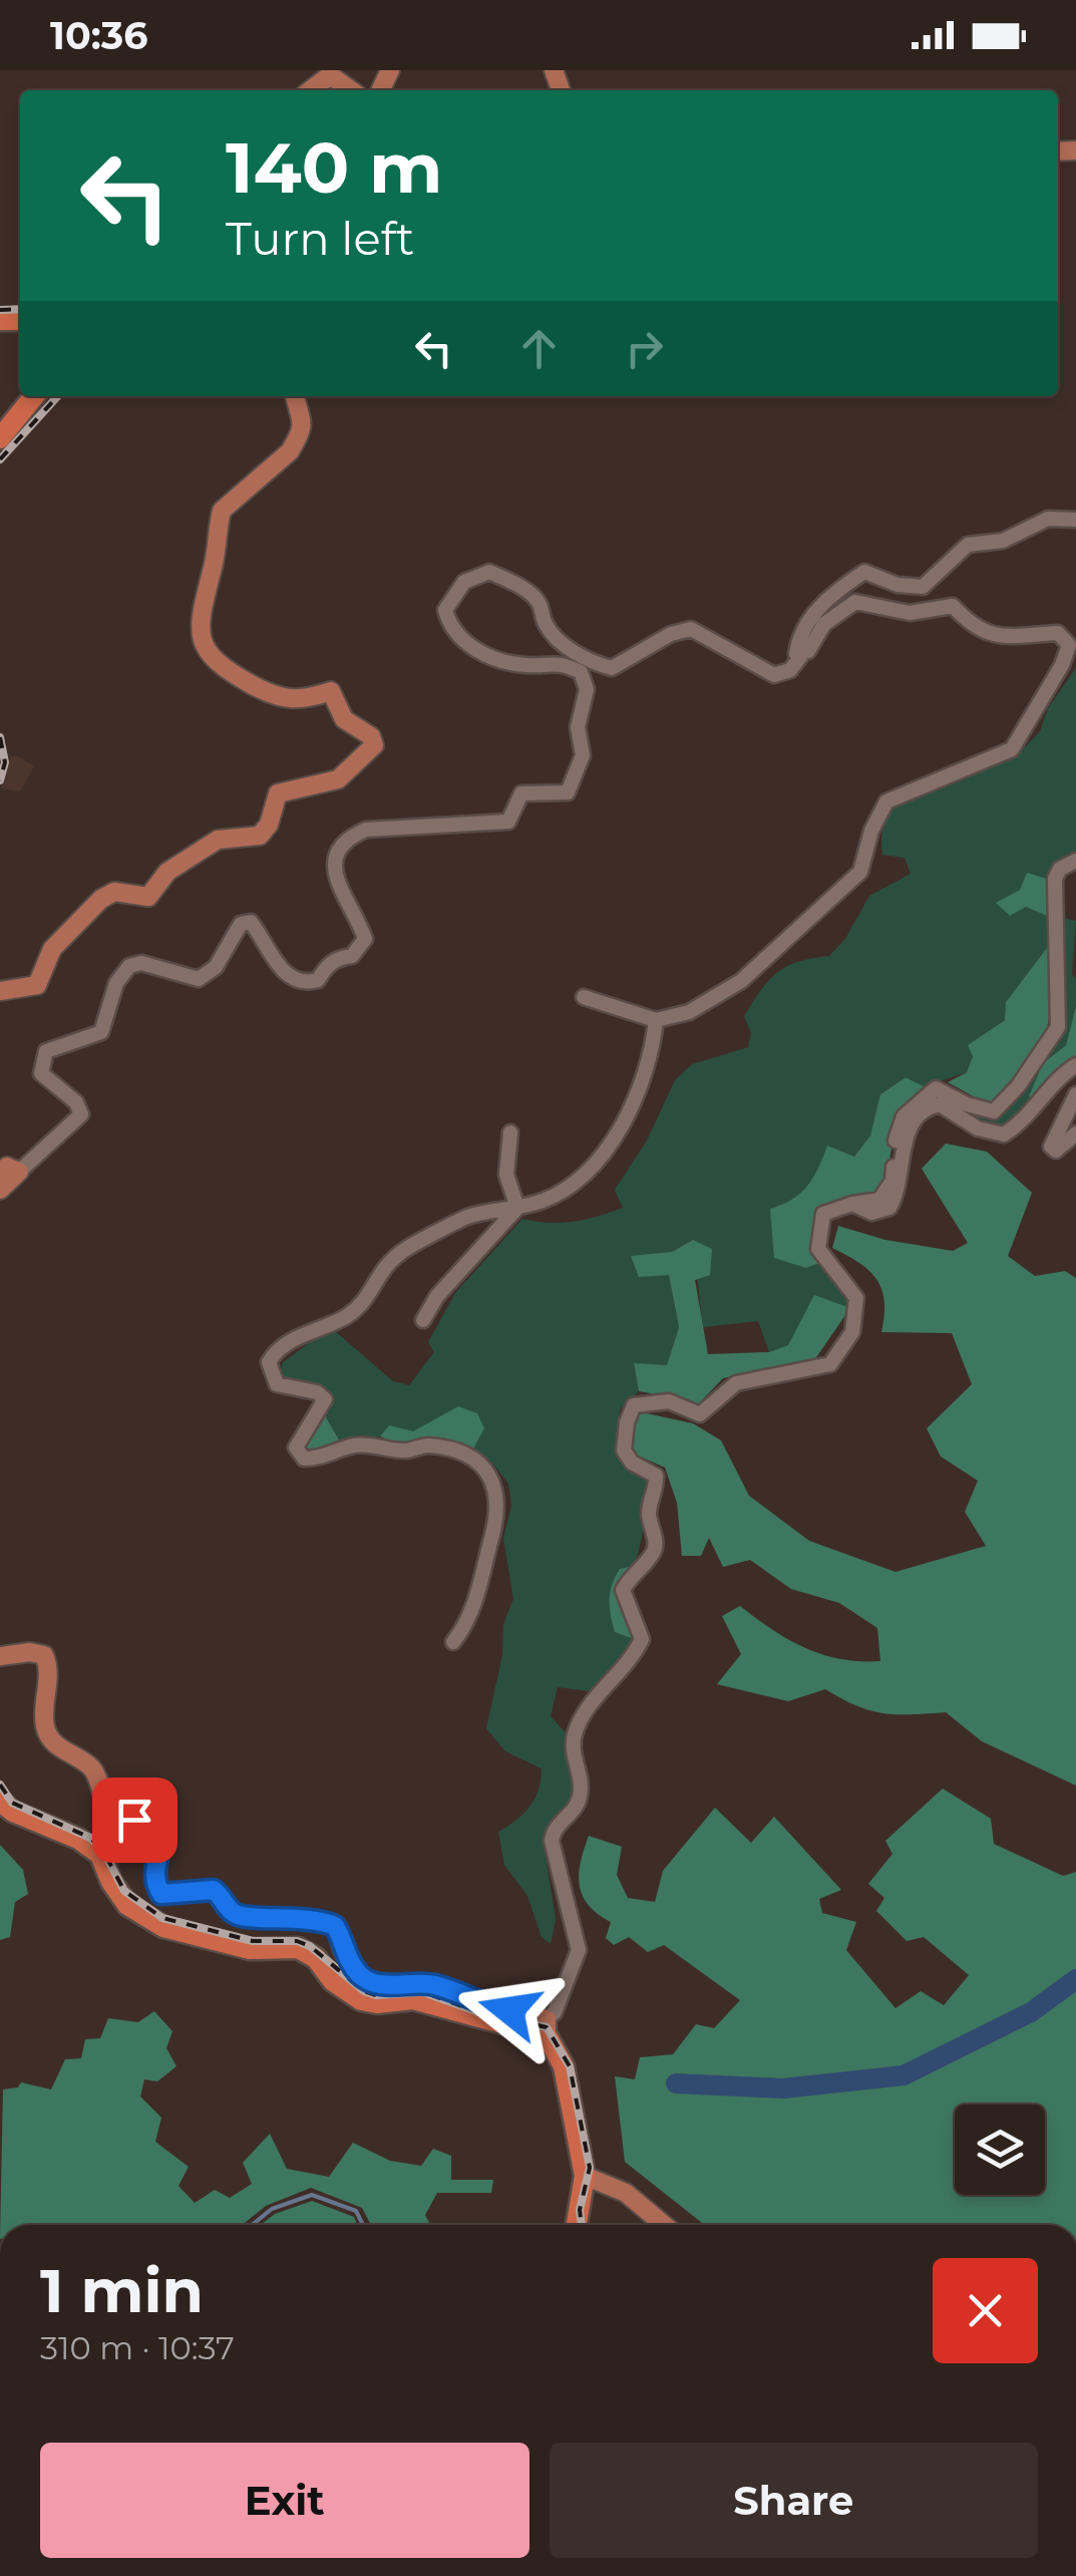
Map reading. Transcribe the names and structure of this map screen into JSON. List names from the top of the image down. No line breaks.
{"page":{"status":"10:36","turn":["140 m","Turn left"],"heading":["1 min","310 m · 10:37"],"buttons":["Exit","Share"]}}
